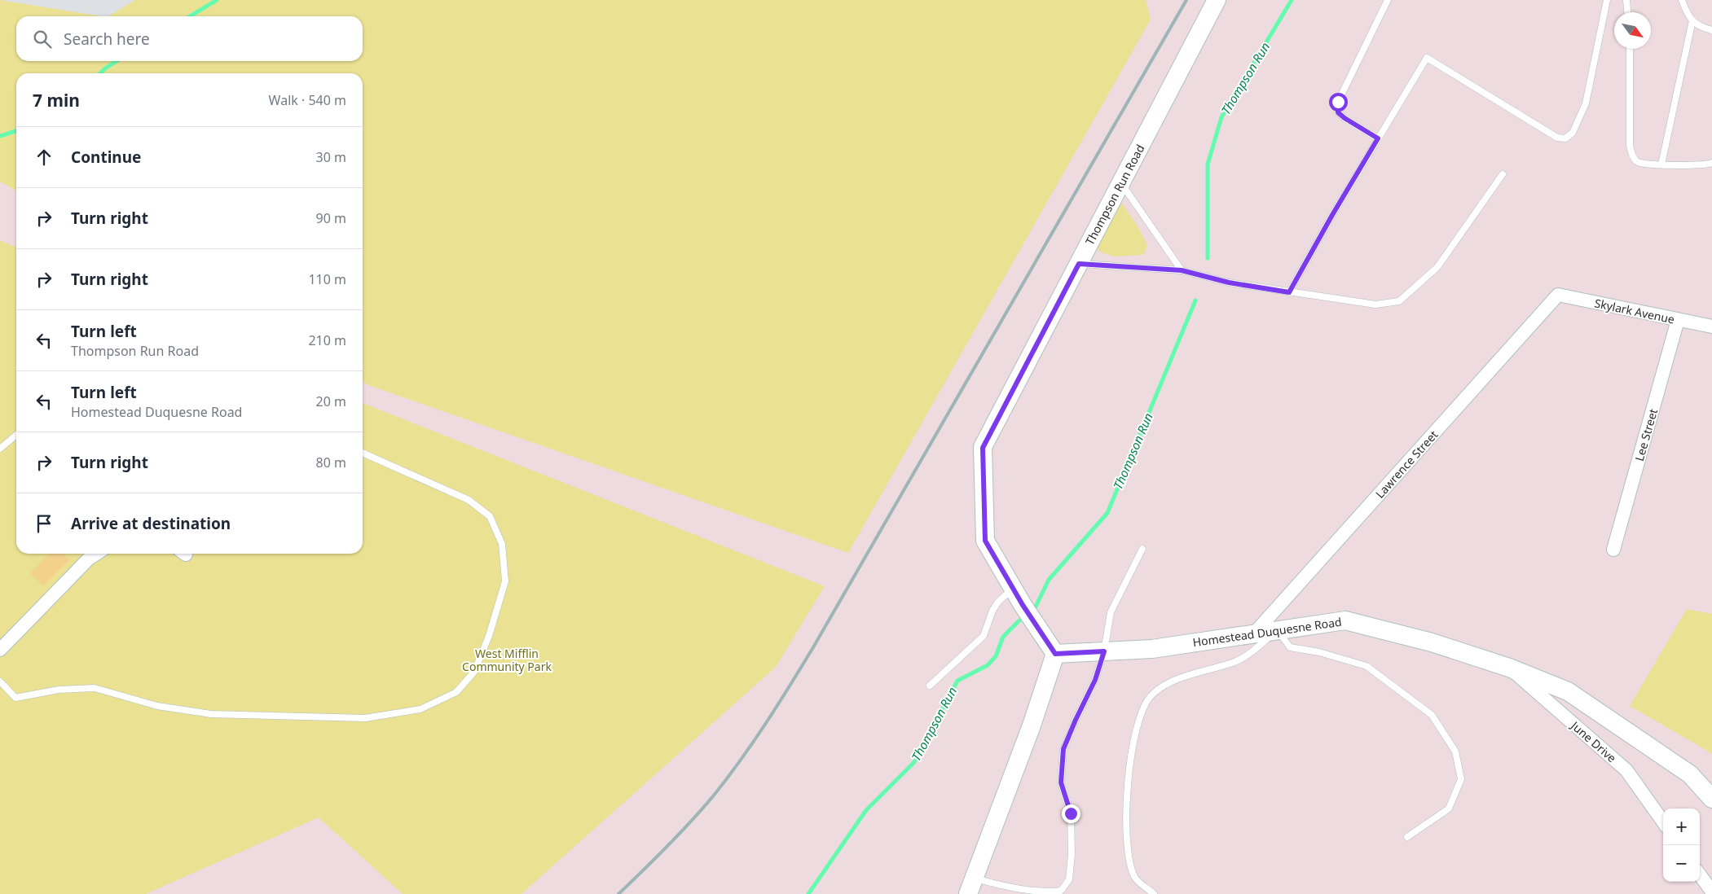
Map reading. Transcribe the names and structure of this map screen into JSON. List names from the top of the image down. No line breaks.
{"streets":{"street":["Thompson Run Road","Skylark Avenue","Lee Street","Lawrence Street","Homestead Duquesne Road","June Drive"]},"crossings":[["Thompson Run Road","Homestead Duquesne Road"],["Skylark Avenue","Lee Street"],["Skylark Avenue","Lawrence Street"],["Lawrence Street","Homestead Duquesne Road"],["Homestead Duquesne Road","June Drive"]],"water":["Thompson Run"],"parks":["West Mifflin Community Park"],"north":"bottom right","page":{"search":"Search here","heading":["7 min","Walk · 540 m"],"list":[["Continue","30 m"],["Turn right","90 m"],["Turn right","110 m"],["Turn left","Thompson Run Road","210 m"],["Turn left","Homestead Duquesne Road","20 m"],["Turn right","80 m"],"Arrive at destination"],"map_buttons":["+","−"]}}
